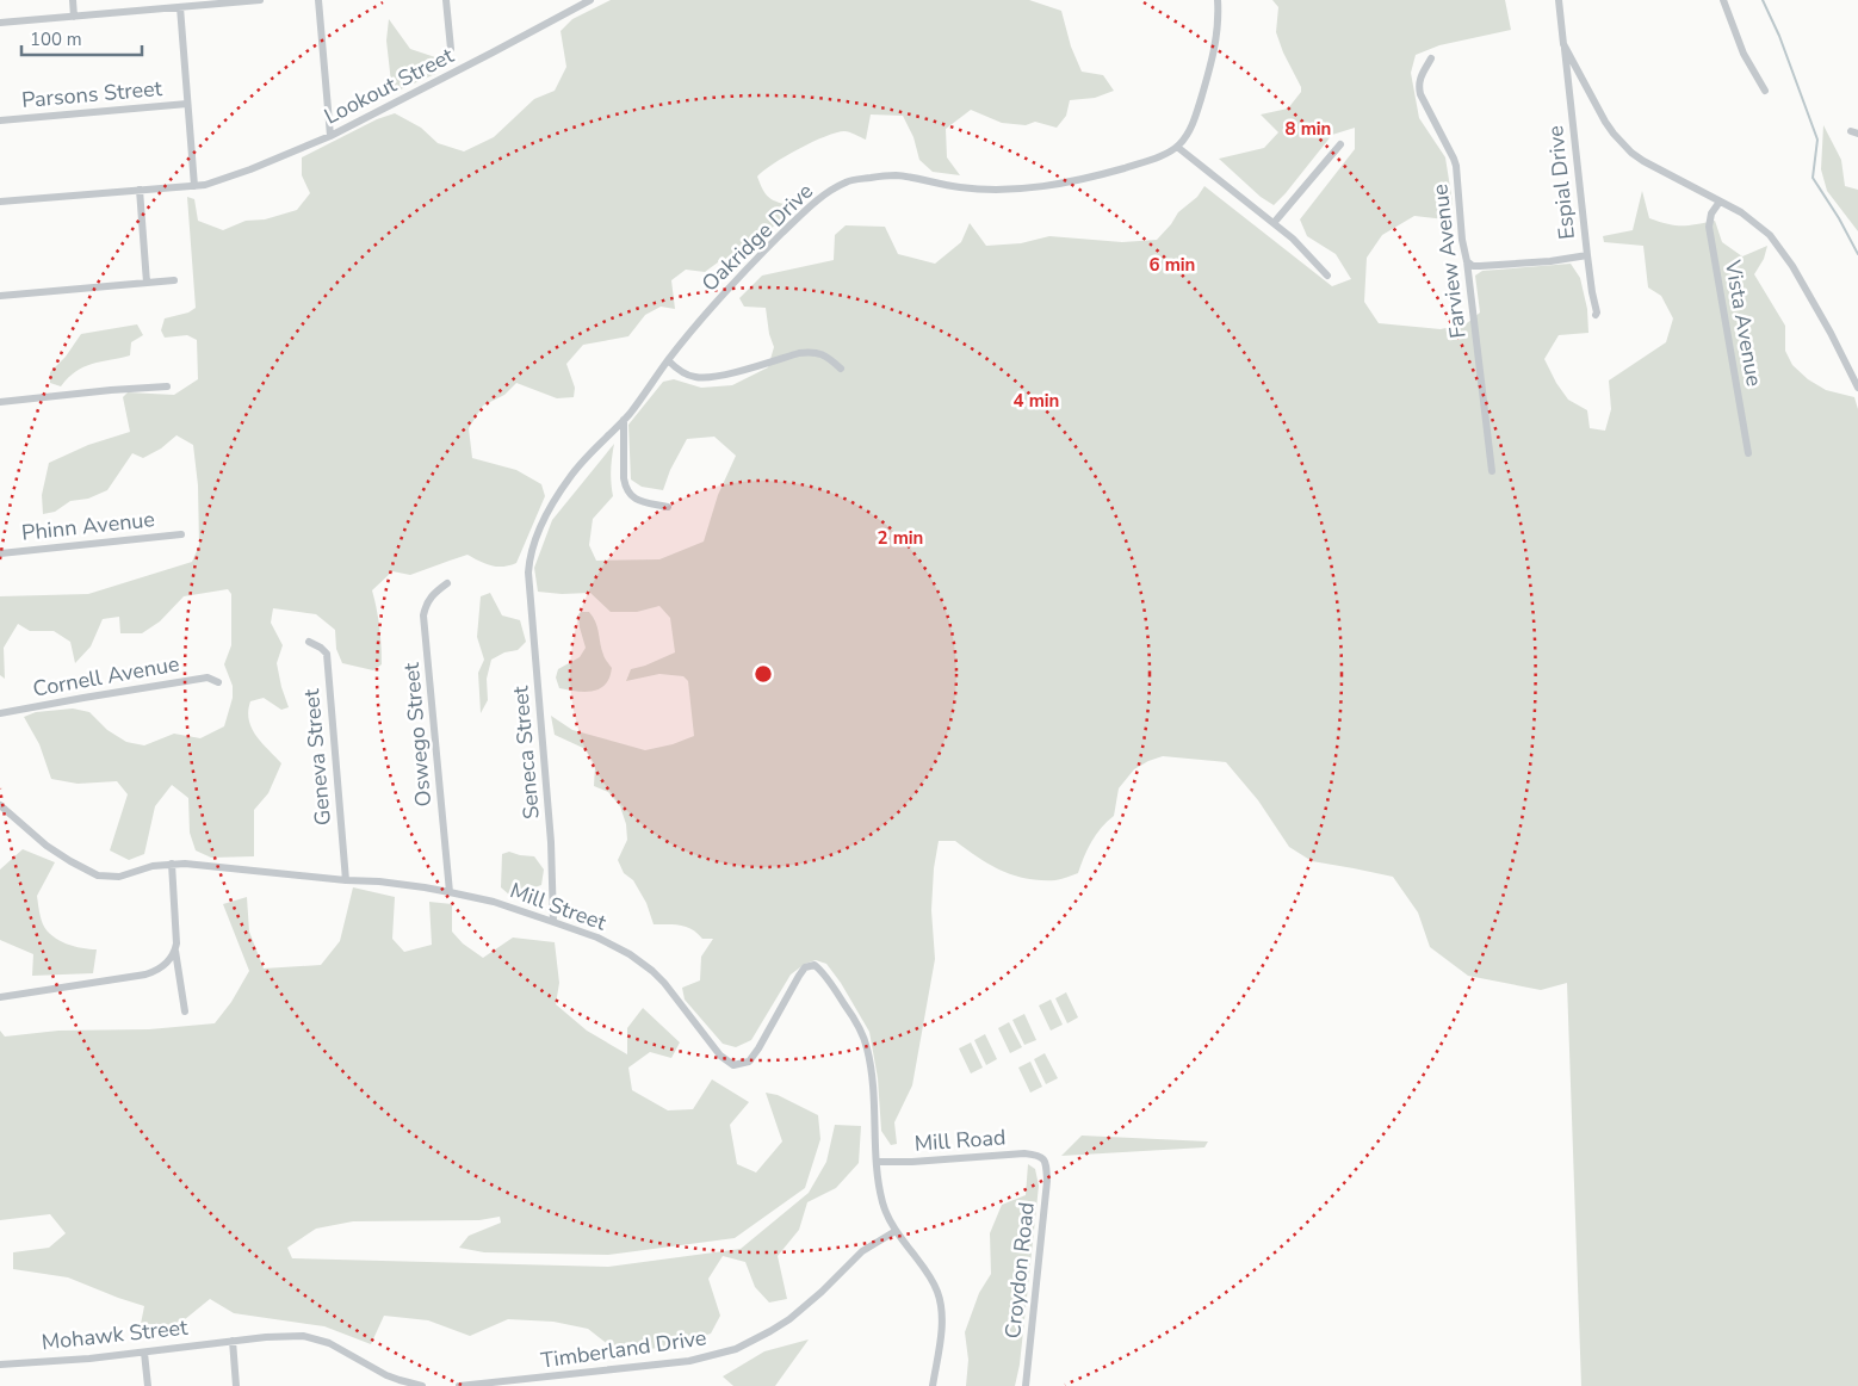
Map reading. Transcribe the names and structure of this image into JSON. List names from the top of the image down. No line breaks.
{"streets":{"street":["Lookout Street","Parsons Street","Espial Drive","Oakridge Drive","Farview Avenue","Vista Avenue","Phinn Avenue","Cornell Avenue","Oswego Street","Seneca Street","Geneva Street","Mill Street","Mill Road","Croydon Road","Mohawk Street","Timberland Drive"]},"crossings":[["Oakridge Drive","Seneca Street"],["Oswego Street","Mill Street"],["Seneca Street","Mill Street"],["Geneva Street","Mill Street"],["Mill Street","Mill Road"],["Mill Road","Croydon Road"]],"scale_bar":"100 m","rings":["8 min","6 min","4 min","2 min"]}
